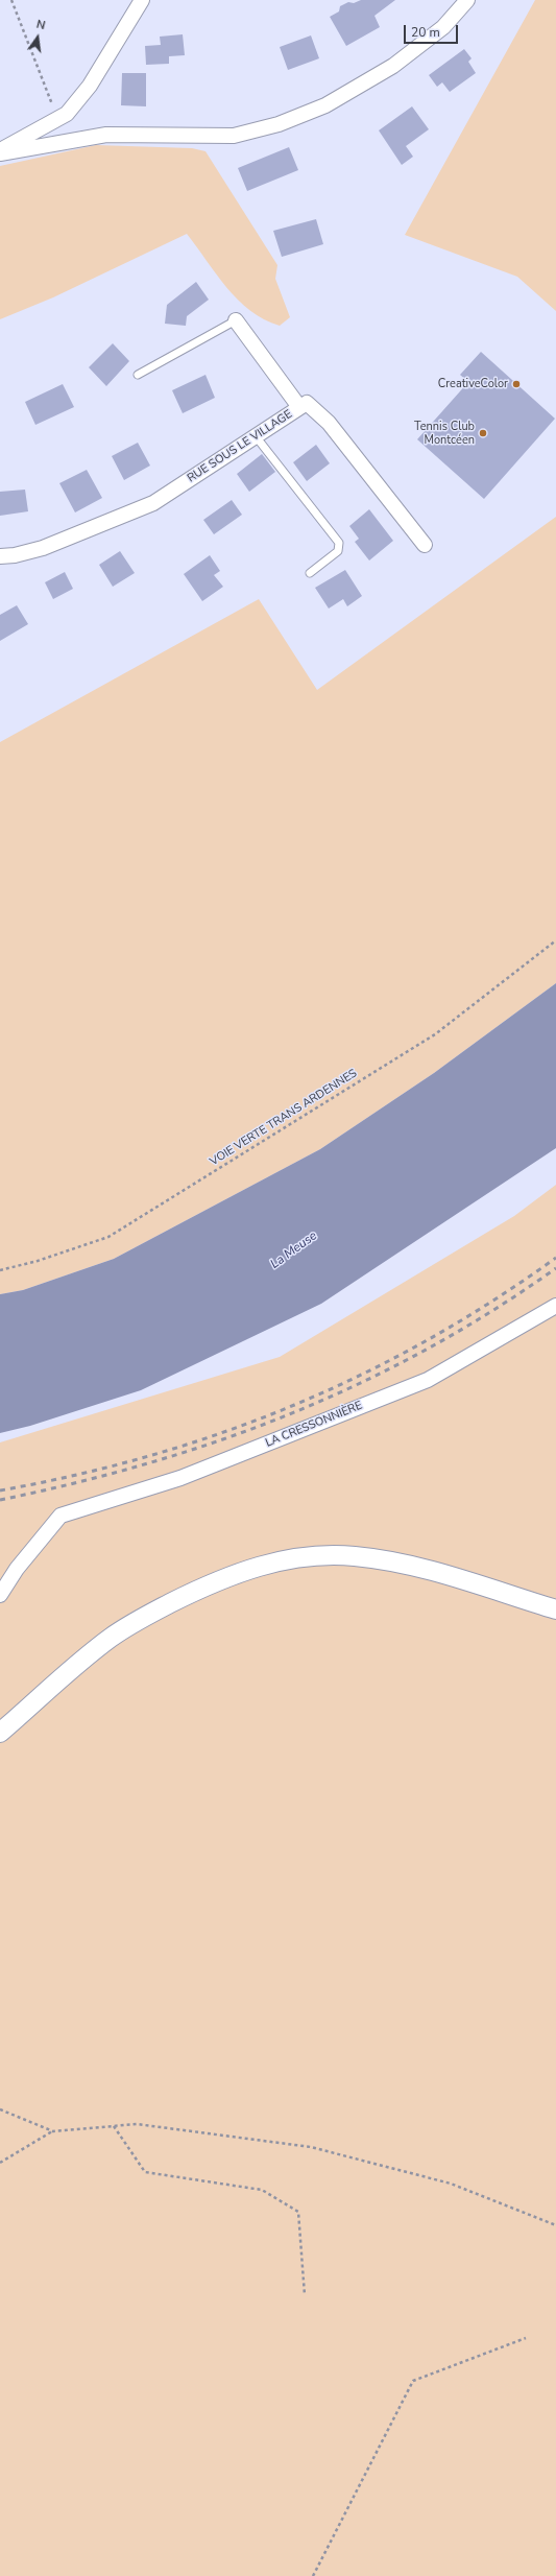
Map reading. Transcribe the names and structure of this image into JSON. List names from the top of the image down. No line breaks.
{"streets":{"street":["RUE SOUS LE VILLAGE","LA CRESSONNIÈRE"],"path":["VOIE VERTE TRANS ARDENNES"]},"water":["La Meuse"],"places":["CreativeColor","Tennis Club Montcéen"],"scale_bar":"20 m","north":"top"}
